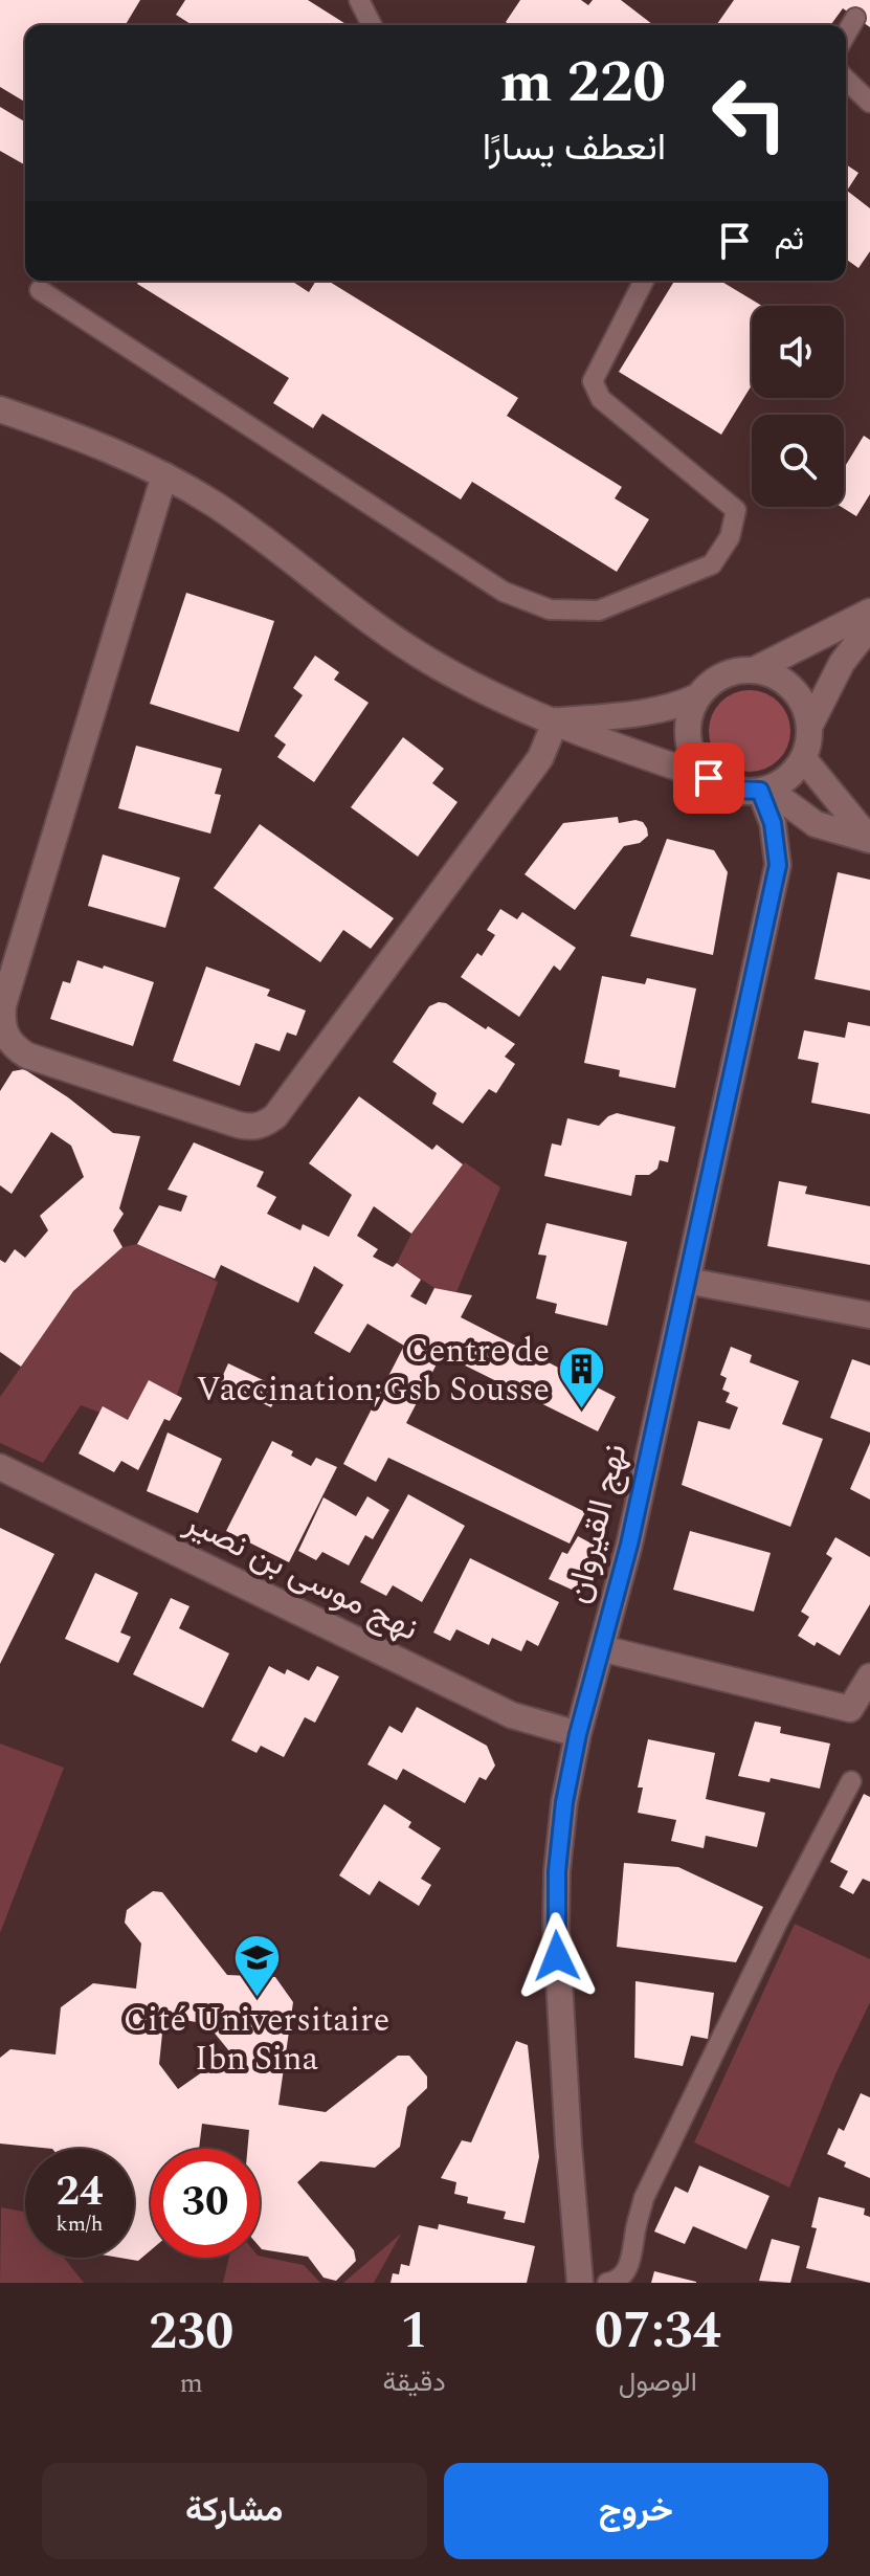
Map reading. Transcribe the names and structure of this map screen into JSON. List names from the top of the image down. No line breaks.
{"streets":{"street":["نهج القيروان","نهج موسى بن نصير"]},"crossings":[["نهج القيروان","نهج موسى بن نصير"]],"places":{"building":["Centre de Vaccination;Gsb Sousse"],"school or university":["Cité Universitaire Ibn Sina"]},"page":{"turn":["220 m","انعطف يسارًا"],"then":"ثم","speed":"24 km/h","limit":"30","eta":["07:34","الوصول","1","دقيقة","230","m"],"buttons":["خروج","مشاركة"]}}
